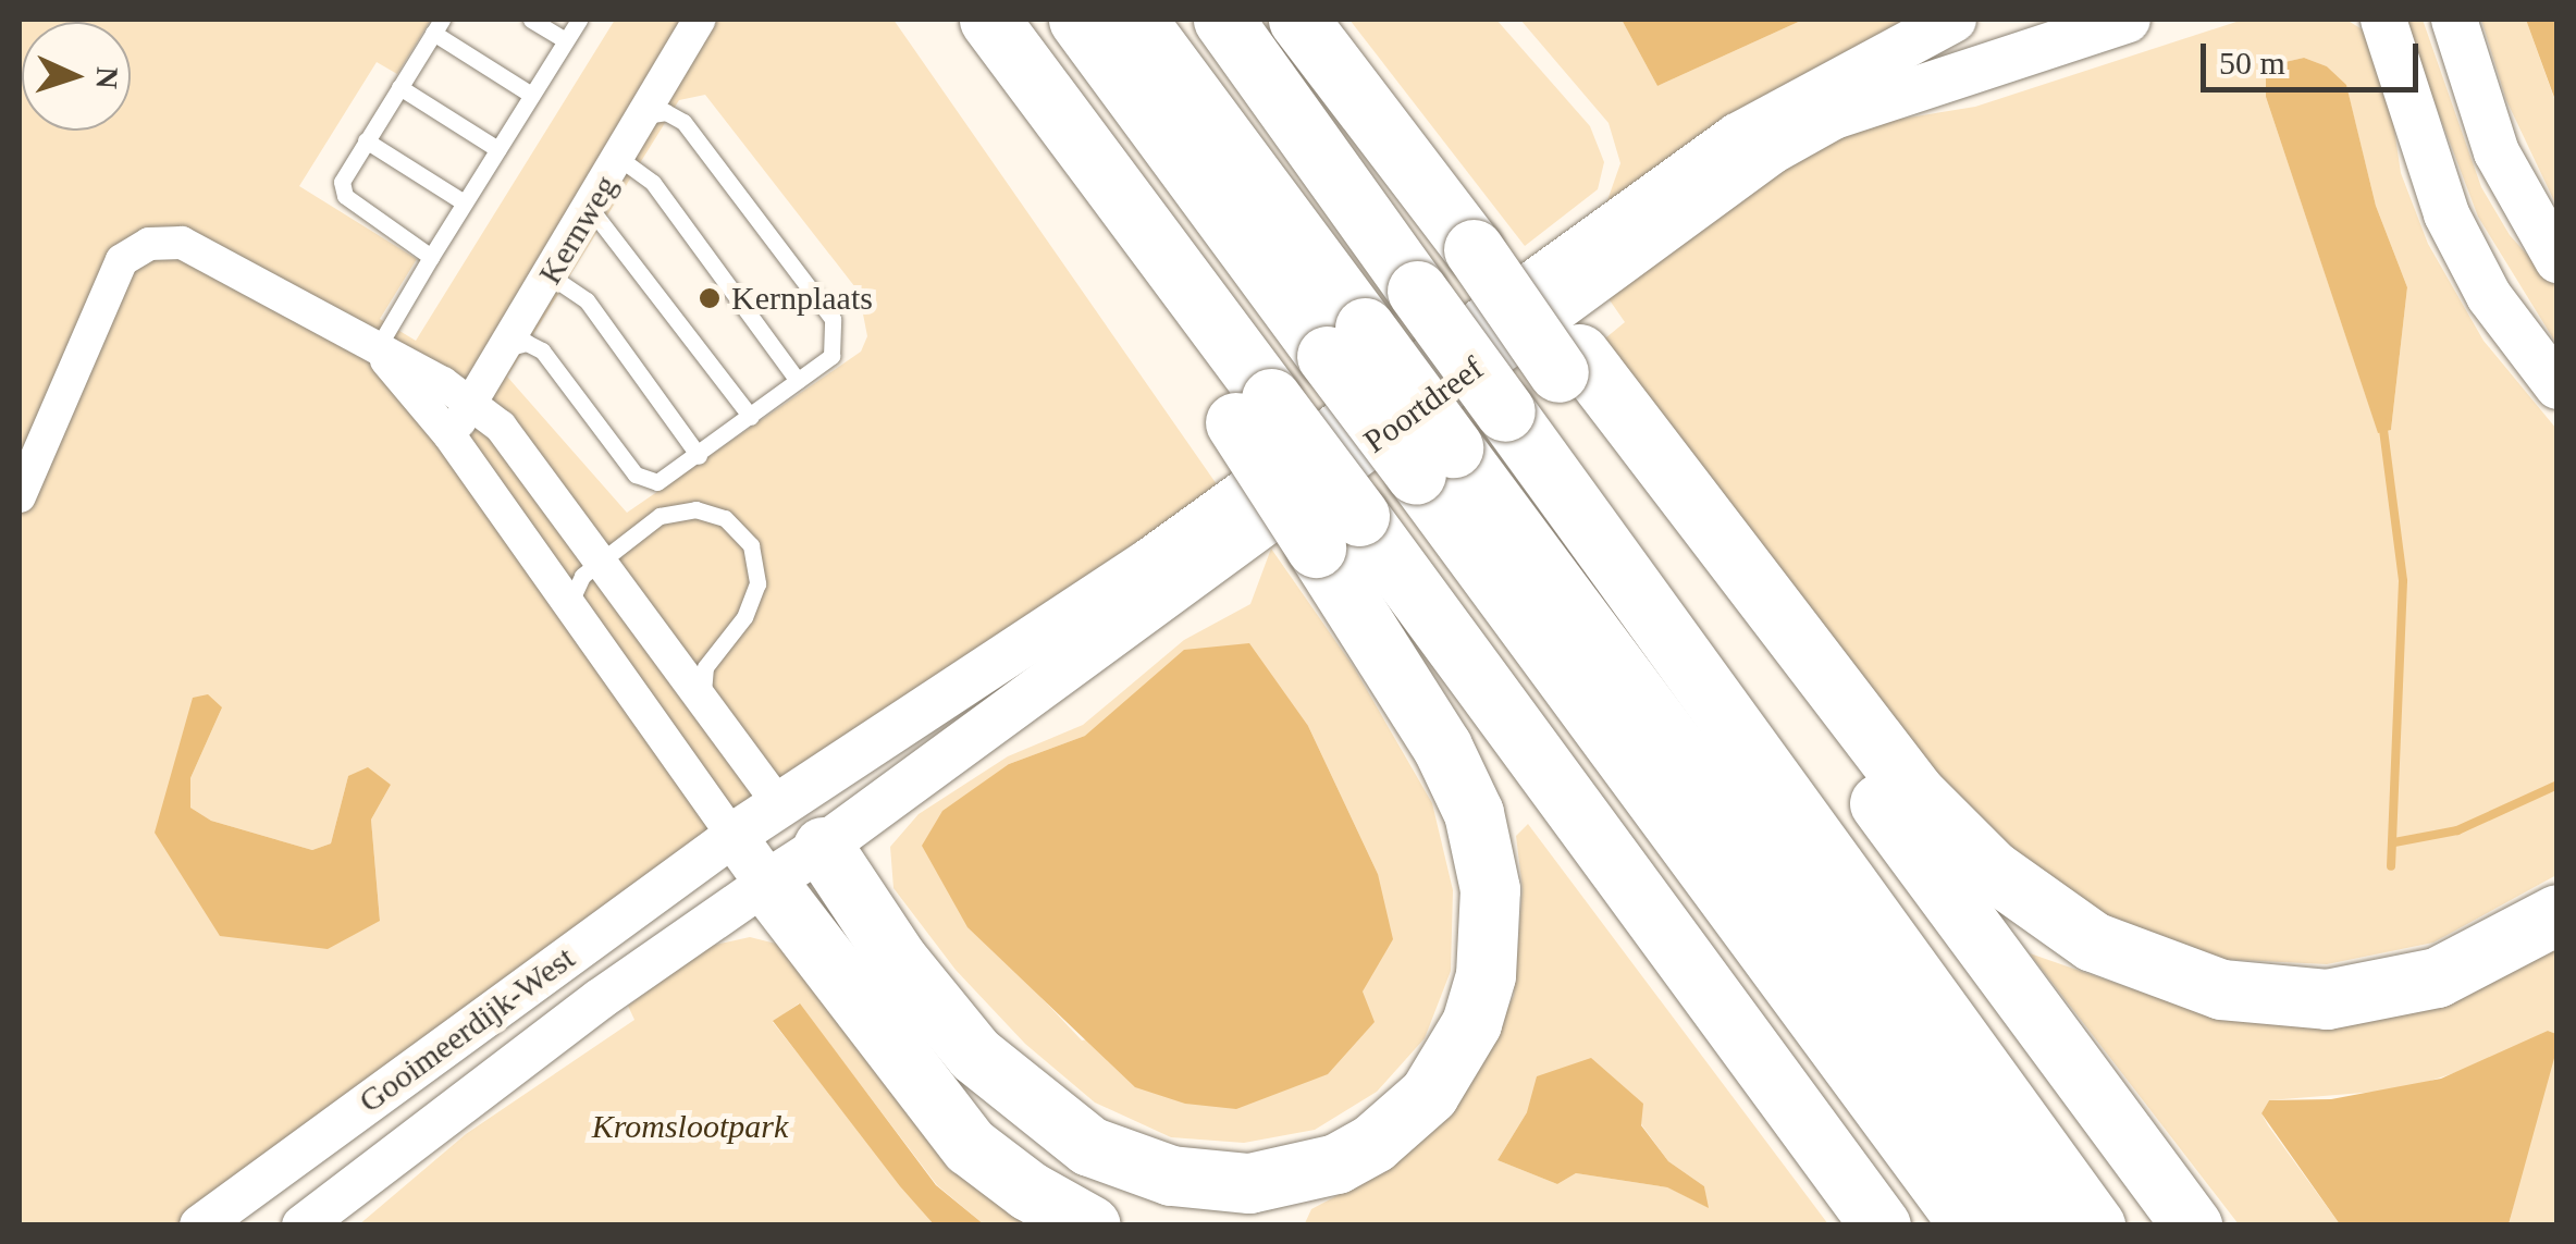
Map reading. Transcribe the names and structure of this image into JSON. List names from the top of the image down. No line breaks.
{"streets":{"main road":["Poortdreef"],"street":["Kernweg","Gooimeerdijk-West"]},"crossings":[["Poortdreef","Gooimeerdijk-West"]],"parks":["Kromslootpark"],"places":["Kernplaats"],"scale_bar":"50 m","north":"right"}
